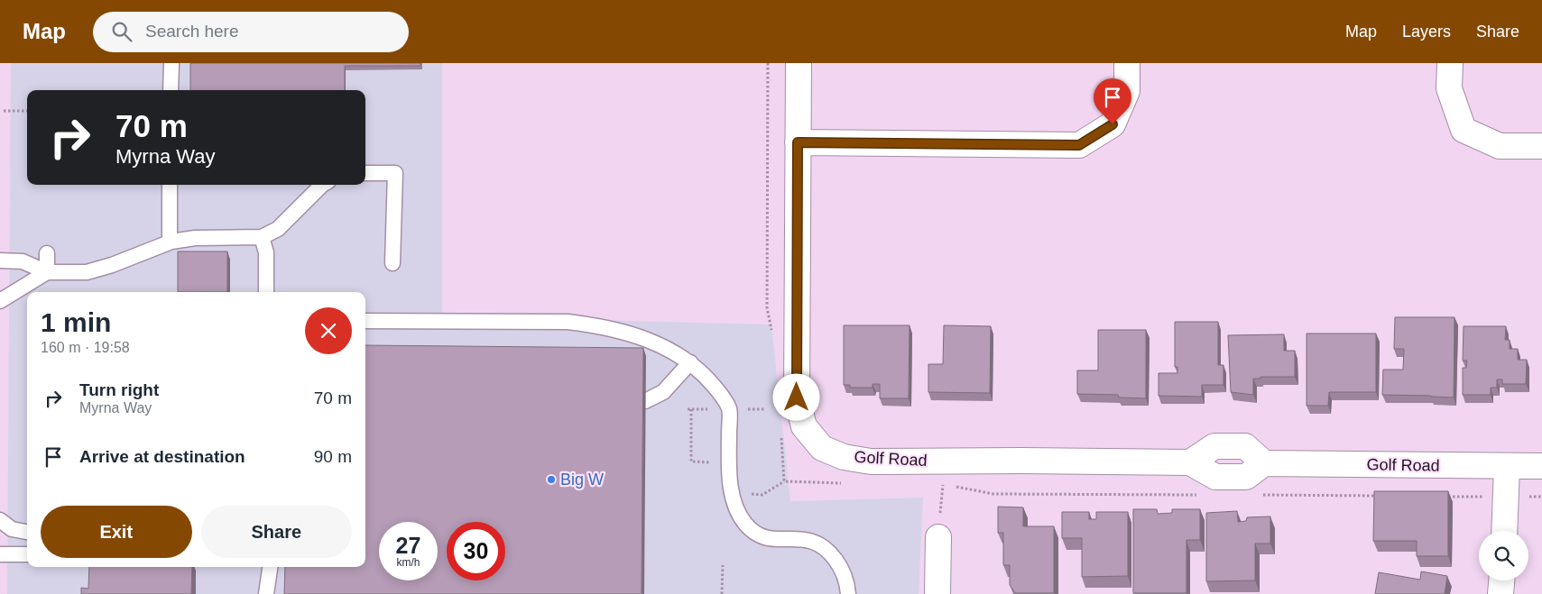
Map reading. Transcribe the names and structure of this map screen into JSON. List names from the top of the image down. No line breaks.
{"streets":{"street":["Golf Road"]},"places":["Big W"],"page":{"header":"Map","search":"Search here","nav":["Map","Layers","Share"],"turn":["70 m","Myrna Way"],"heading":["1 min","160 m · 19:58"],"list":[{"name":"Turn right","note":"Myrna Way","value":"70 m"},{"name":"Arrive at destination","value":"90 m"}],"buttons":["Exit","Share"],"speed":"27 km/h","limit":"30"}}
